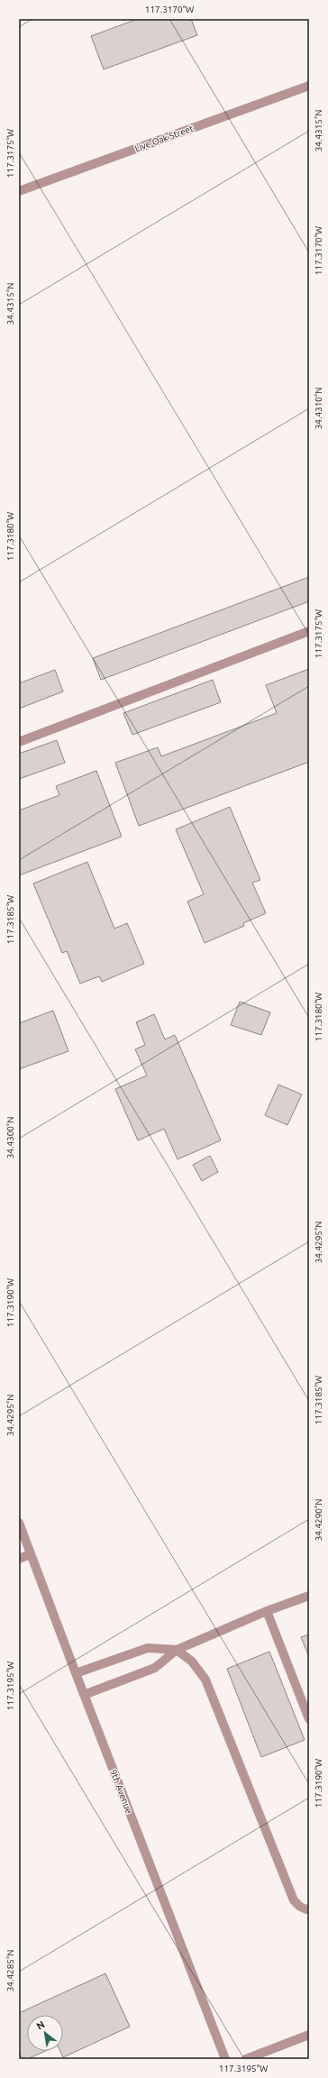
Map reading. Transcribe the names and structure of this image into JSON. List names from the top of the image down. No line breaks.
{"streets":{"street":["Live Oak Street","9th Avenue"]},"north":"top left","coordinates":["117.3170°W","34.4315°N","117.3175°W","34.4310°N","117.3180°W","117.3185°W","34.4300°N","34.4295°N","117.3190°W","34.4290°N","117.3195°W","34.4285°N"]}
